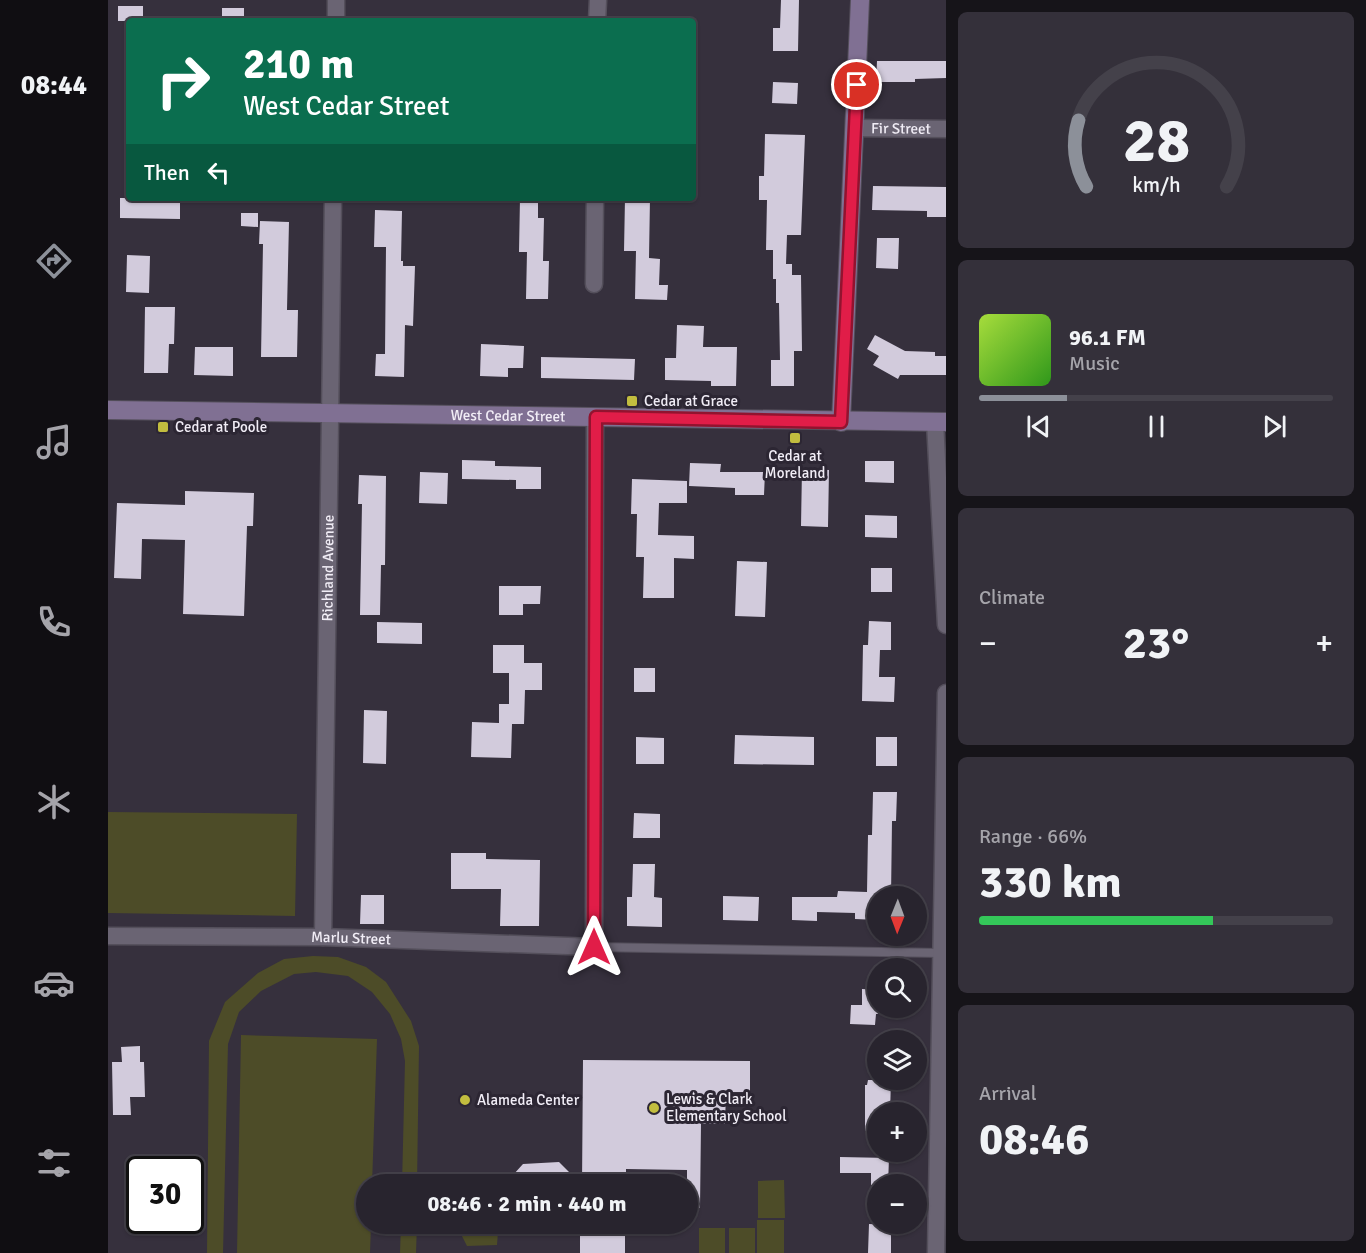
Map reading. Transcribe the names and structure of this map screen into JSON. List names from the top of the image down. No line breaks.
{"streets":{"street":["Fir Street","West Cedar Street","Richland Avenue","Marlu Street"]},"crossings":[["West Cedar Street","Richland Avenue"],["Richland Avenue","Marlu Street"]],"places":{"transit":["Cedar at Grace","Cedar at Poole","Cedar at Moreland"],"other":["Alameda Center","Lewis & Clark Elementary School"]},"north":"bottom","page":{"tabs":"08:44","turn":["210 m","West Cedar Street"],"then":"Then","song":["96.1 FM","Music"],"tile":["Climate",["Range · 66%","330 km"],["Arrival","08:46"]],"heat":["−","23°","+"],"map_buttons":["+","−"],"limit":"30","trip":"08:46 · 2 min · 440 m","gauge":["28","km/h"]}}
